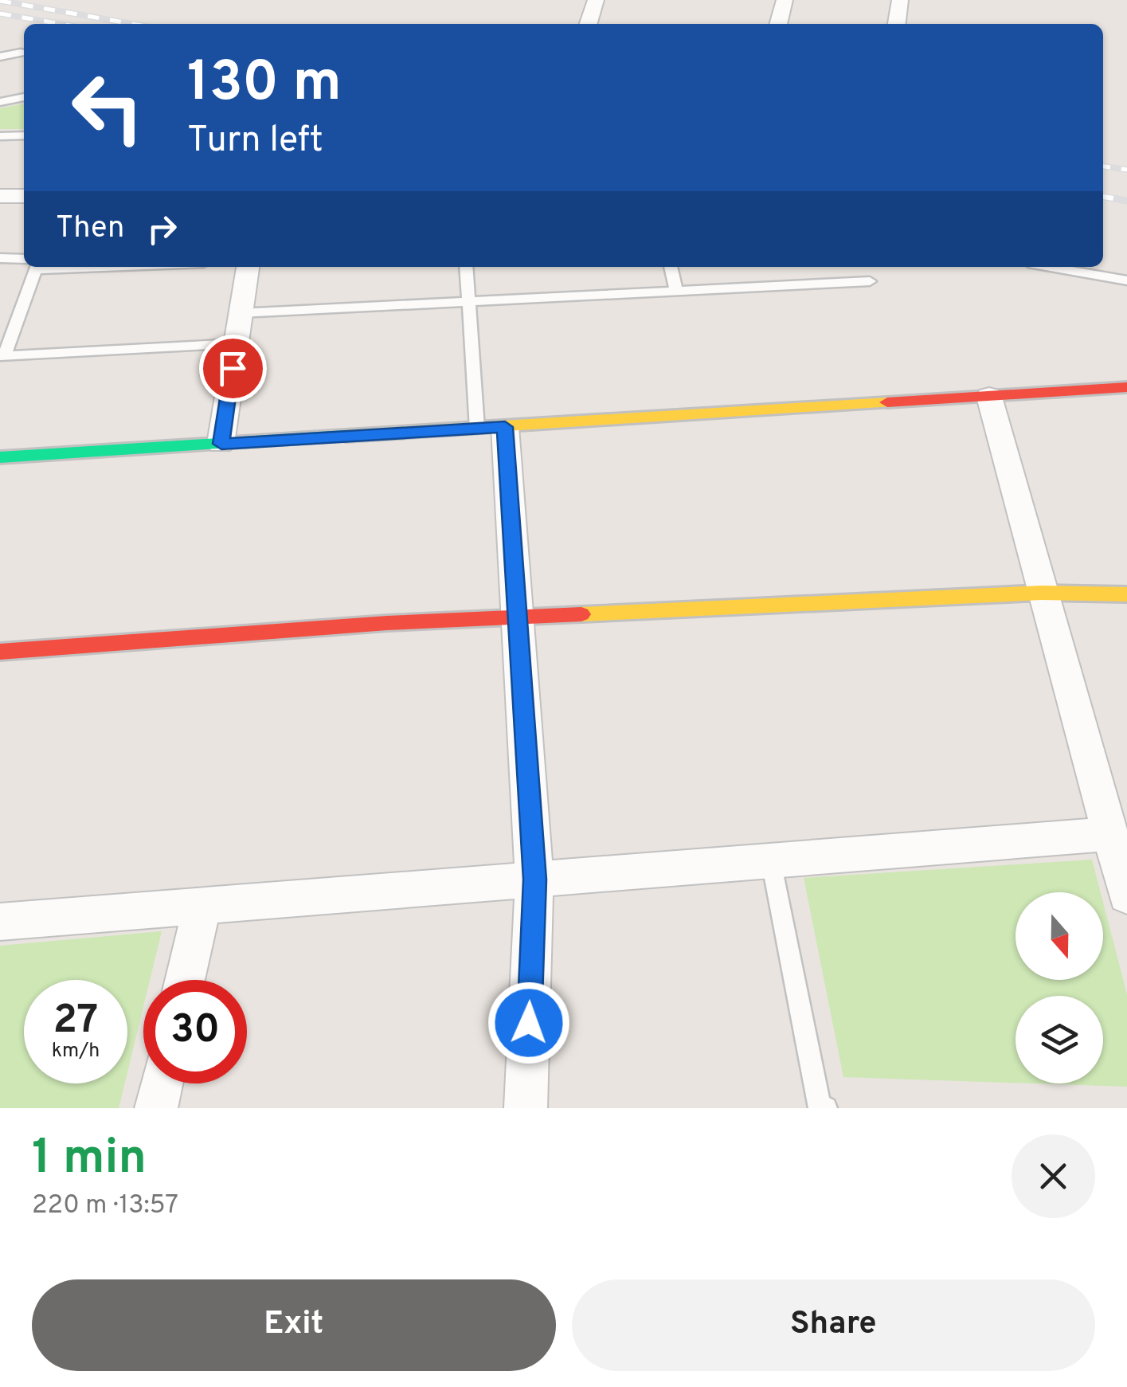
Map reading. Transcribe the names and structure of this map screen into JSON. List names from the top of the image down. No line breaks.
{"north":"bottom","page":{"turn":["130 m","Turn left"],"then":"Then","speed":"27 km/h","limit":"30","heading":["1 min","220 m · 13:57"],"buttons":["Exit","Share"]}}
